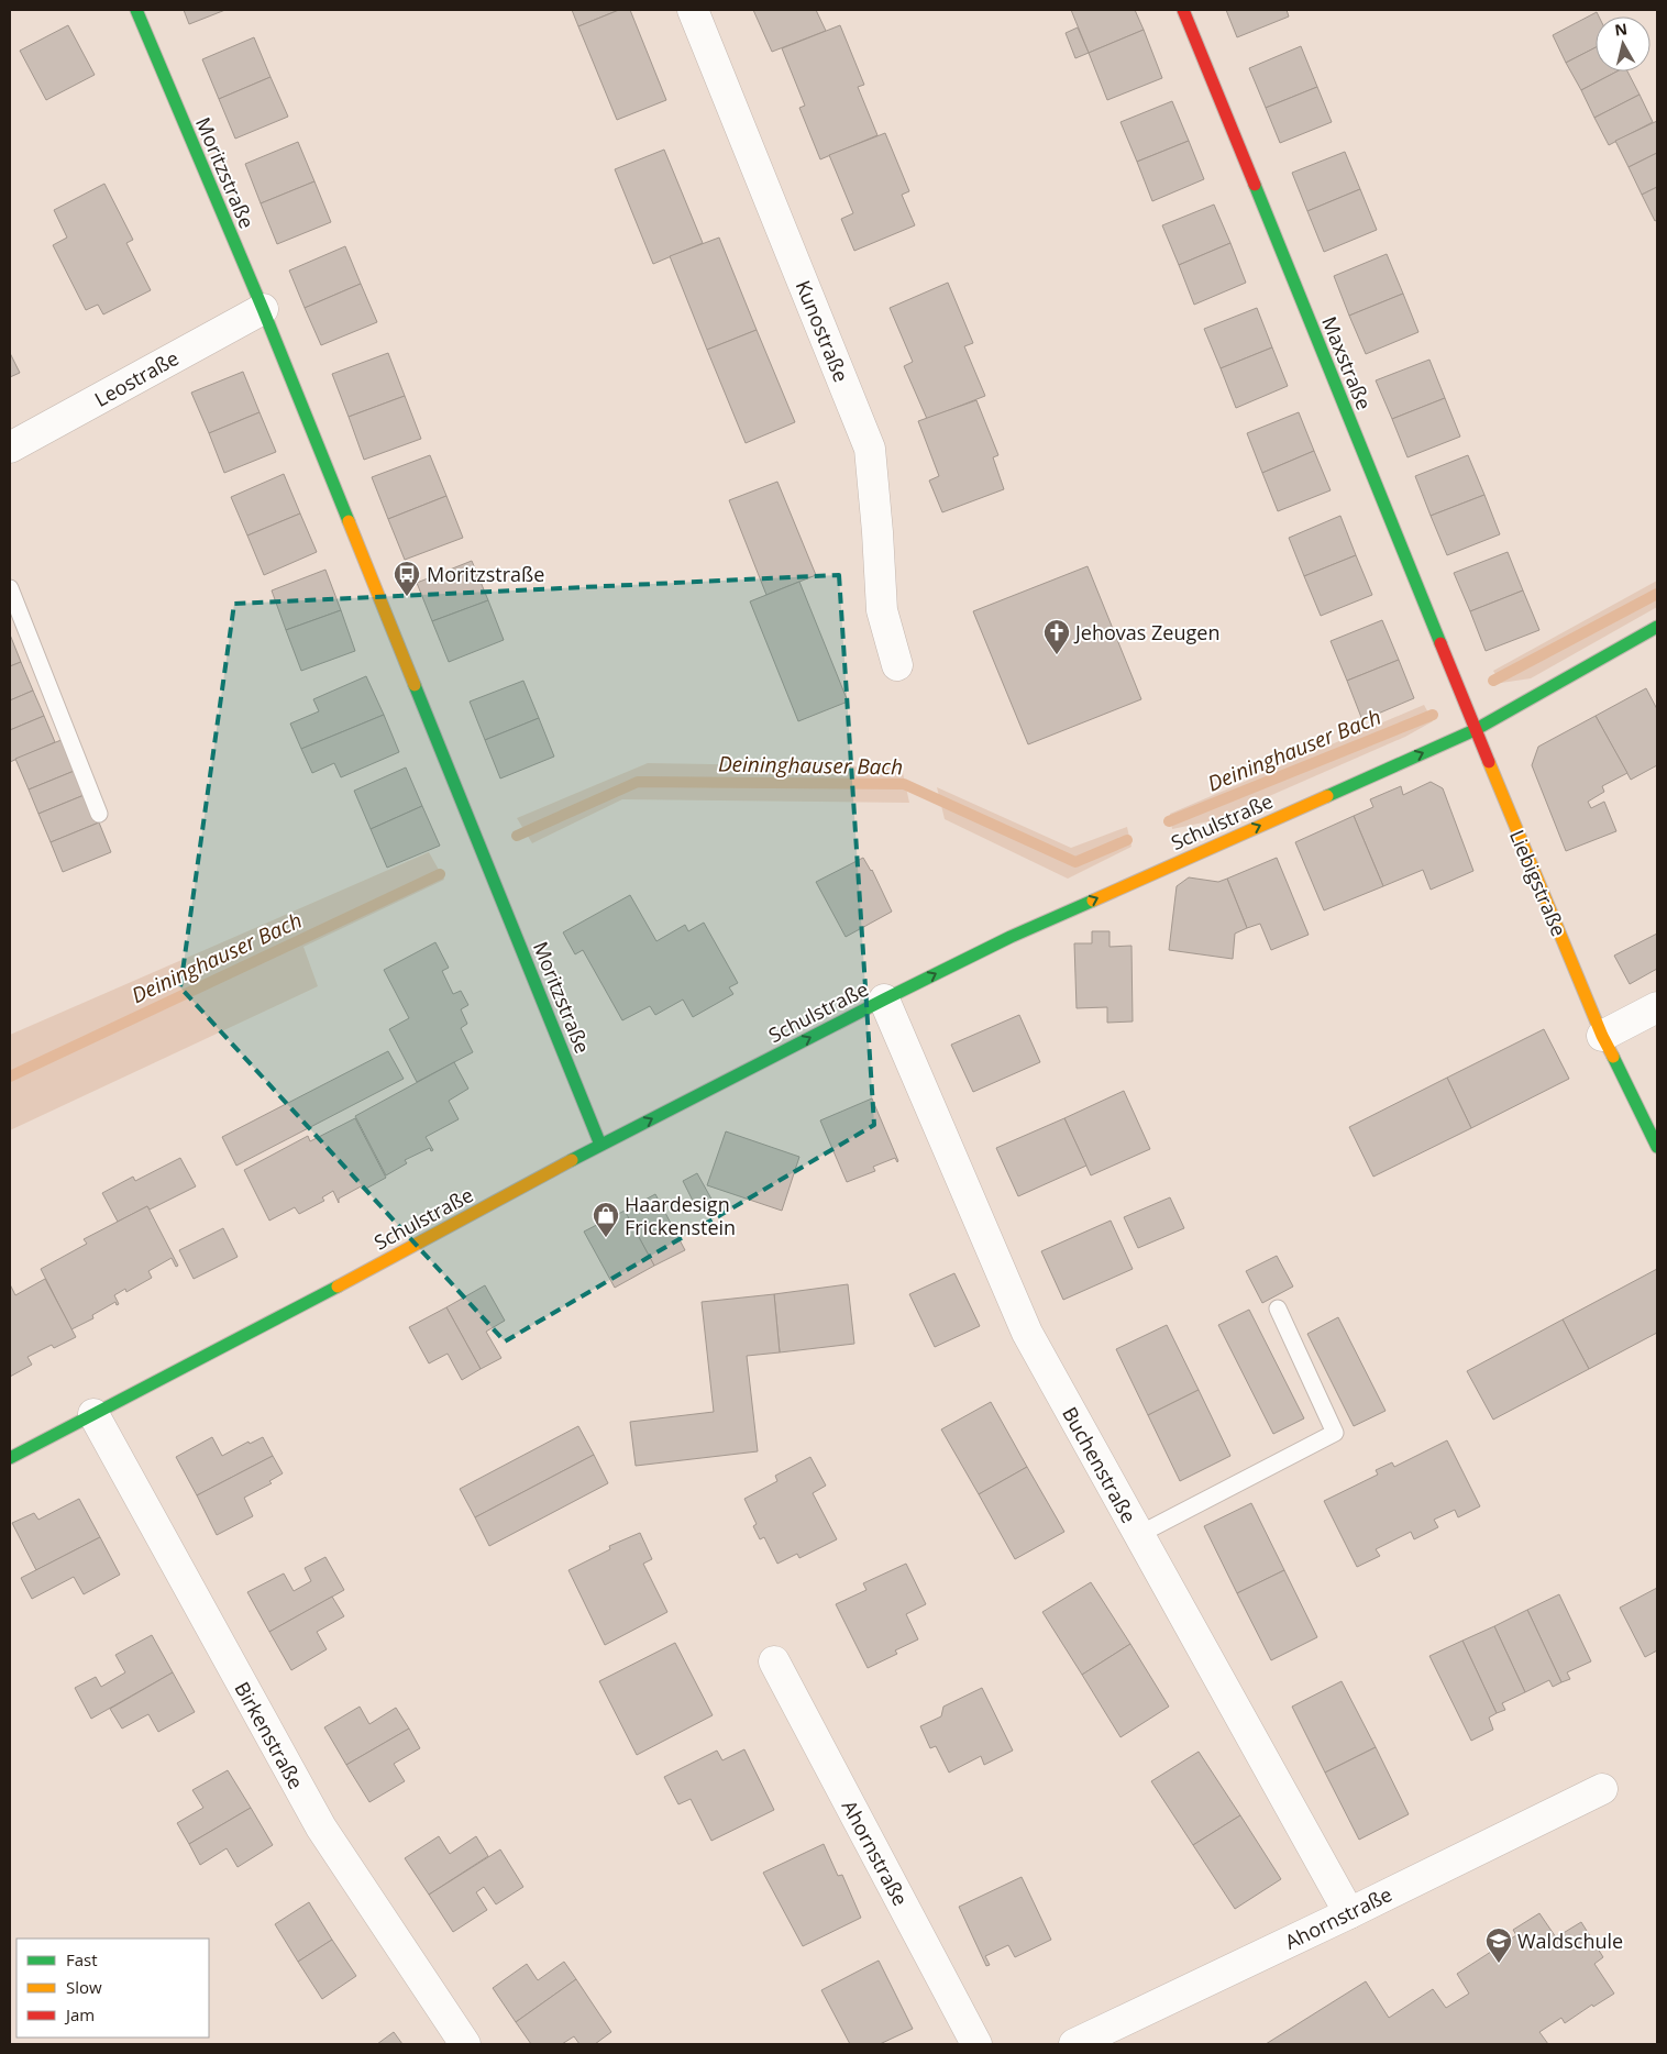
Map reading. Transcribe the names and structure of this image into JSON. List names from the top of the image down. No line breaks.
{"streets":{"street":["Moritzstraße","Kunostraße","Maxstraße","Leostraße","Schulstraße","Liebigstraße","Buchenstraße","Birkenstraße","Ahornstraße"]},"crossings":[["Moritzstraße","Leostraße"],["Moritzstraße","Schulstraße"],["Maxstraße","Schulstraße"],["Maxstraße","Liebigstraße"],["Schulstraße","Liebigstraße"],["Schulstraße","Buchenstraße"],["Schulstraße","Birkenstraße"],["Buchenstraße","Ahornstraße"]],"one_way":["Schulstraße"],"water":["Deininghauser Bach"],"places":{"bus stop":["Moritzstraße"],"church":["Jehovas Zeugen"],"shop":["Haardesign Frickenstein"],"school or university":["Waldschule"]},"legend":["Fast","Slow","Jam"],"north":"top"}
